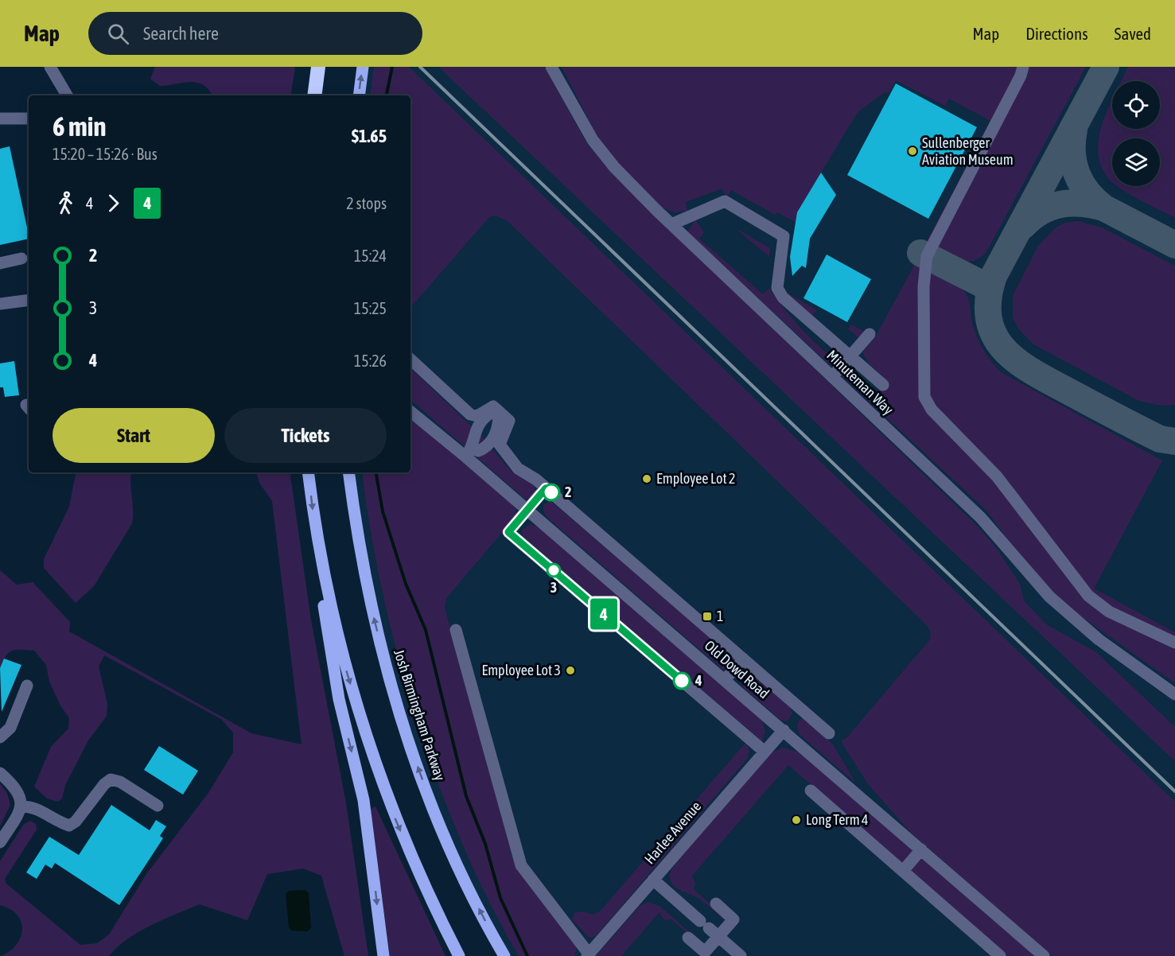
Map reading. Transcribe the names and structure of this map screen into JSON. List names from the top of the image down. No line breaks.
{"streets":{"main road":["Josh Birmingham Parkway"],"street":["Minuteman Way","Old Dowd Road","Harlee Avenue"]},"crossings":[["Old Dowd Road","Harlee Avenue"]],"places":{"other":["Sullenberger Aviation Museum","Employee Lot 2","2","3","Employee Lot 3","4","Long Term 4"],"transit":["1"]},"lines":["bus line 4"],"page":{"header":"Map","search":"Search here","nav":["Map","Directions","Saved"],"on_map":"4","heading":["6 min","15:20 – 15:26 · Bus","$1.65"],"legs":["4","4","2 stops"],"list":[{"name":"2","value":"15:24"},{"name":"3","value":"15:25"},{"name":"4","value":"15:26"}],"buttons":["Start","Tickets"]}}
